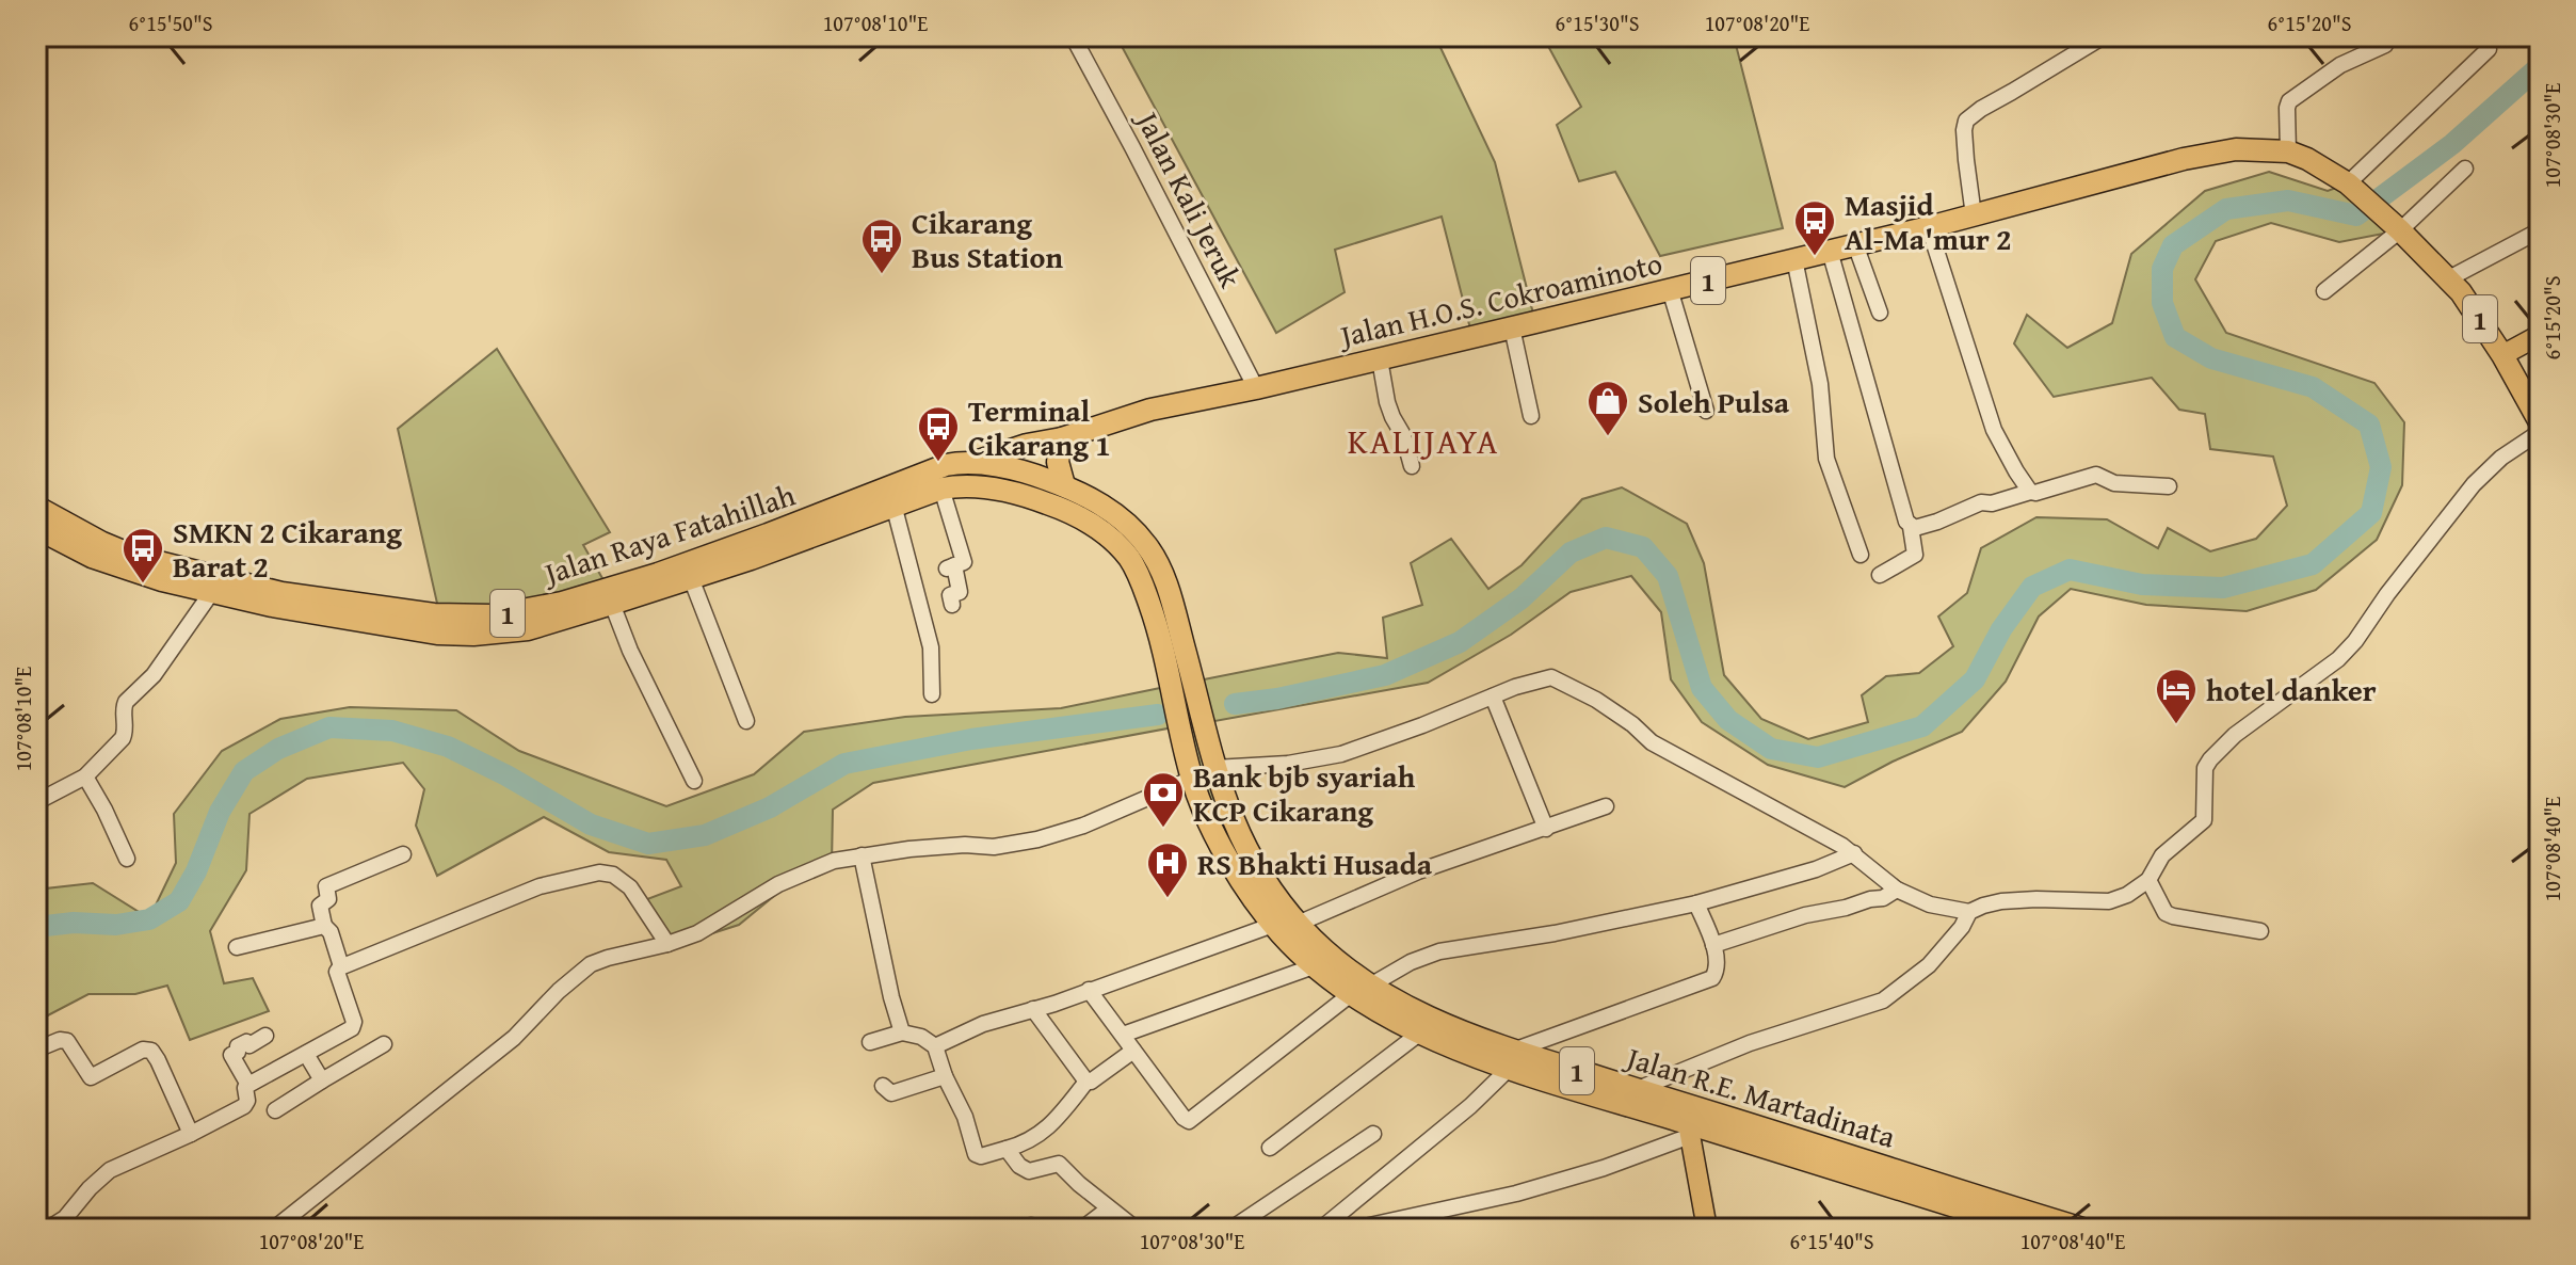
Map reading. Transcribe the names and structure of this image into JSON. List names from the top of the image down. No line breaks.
{"streets":{"highway":["1","Jalan H.O.S. Cokroaminoto","Jalan Raya Fatahillah","Jalan R.E. Martadinata"],"street":["Jalan Kali Jeruk"]},"crossings":[["Jalan Kali Jeruk","Jalan H.O.S. Cokroaminoto"],["1","Jalan H.O.S. Cokroaminoto"],["Jalan H.O.S. Cokroaminoto","Jalan Raya Fatahillah"],["Jalan H.O.S. Cokroaminoto","Jalan R.E. Martadinata"],["Jalan Raya Fatahillah","Jalan R.E. Martadinata"]],"districts":["KALIJAYA"],"places":{"bus stop":["Masjid Al-Ma'mur 2","Cikarang Bus Station","Terminal Cikarang 1","SMKN 2 Cikarang Barat 2"],"shop":["Soleh Pulsa"],"hotel":["hotel danker"],"bank":["Bank bjb syariah KCP Cikarang"],"hospital":["RS Bhakti Husada"]},"coordinates":["6°15'50\"S","107°08'10\"E","6°15'30\"S","107°08'20\"E","6°15'20\"S","107°08'30\"E","107°08'40\"E","6°15'40\"S"]}
